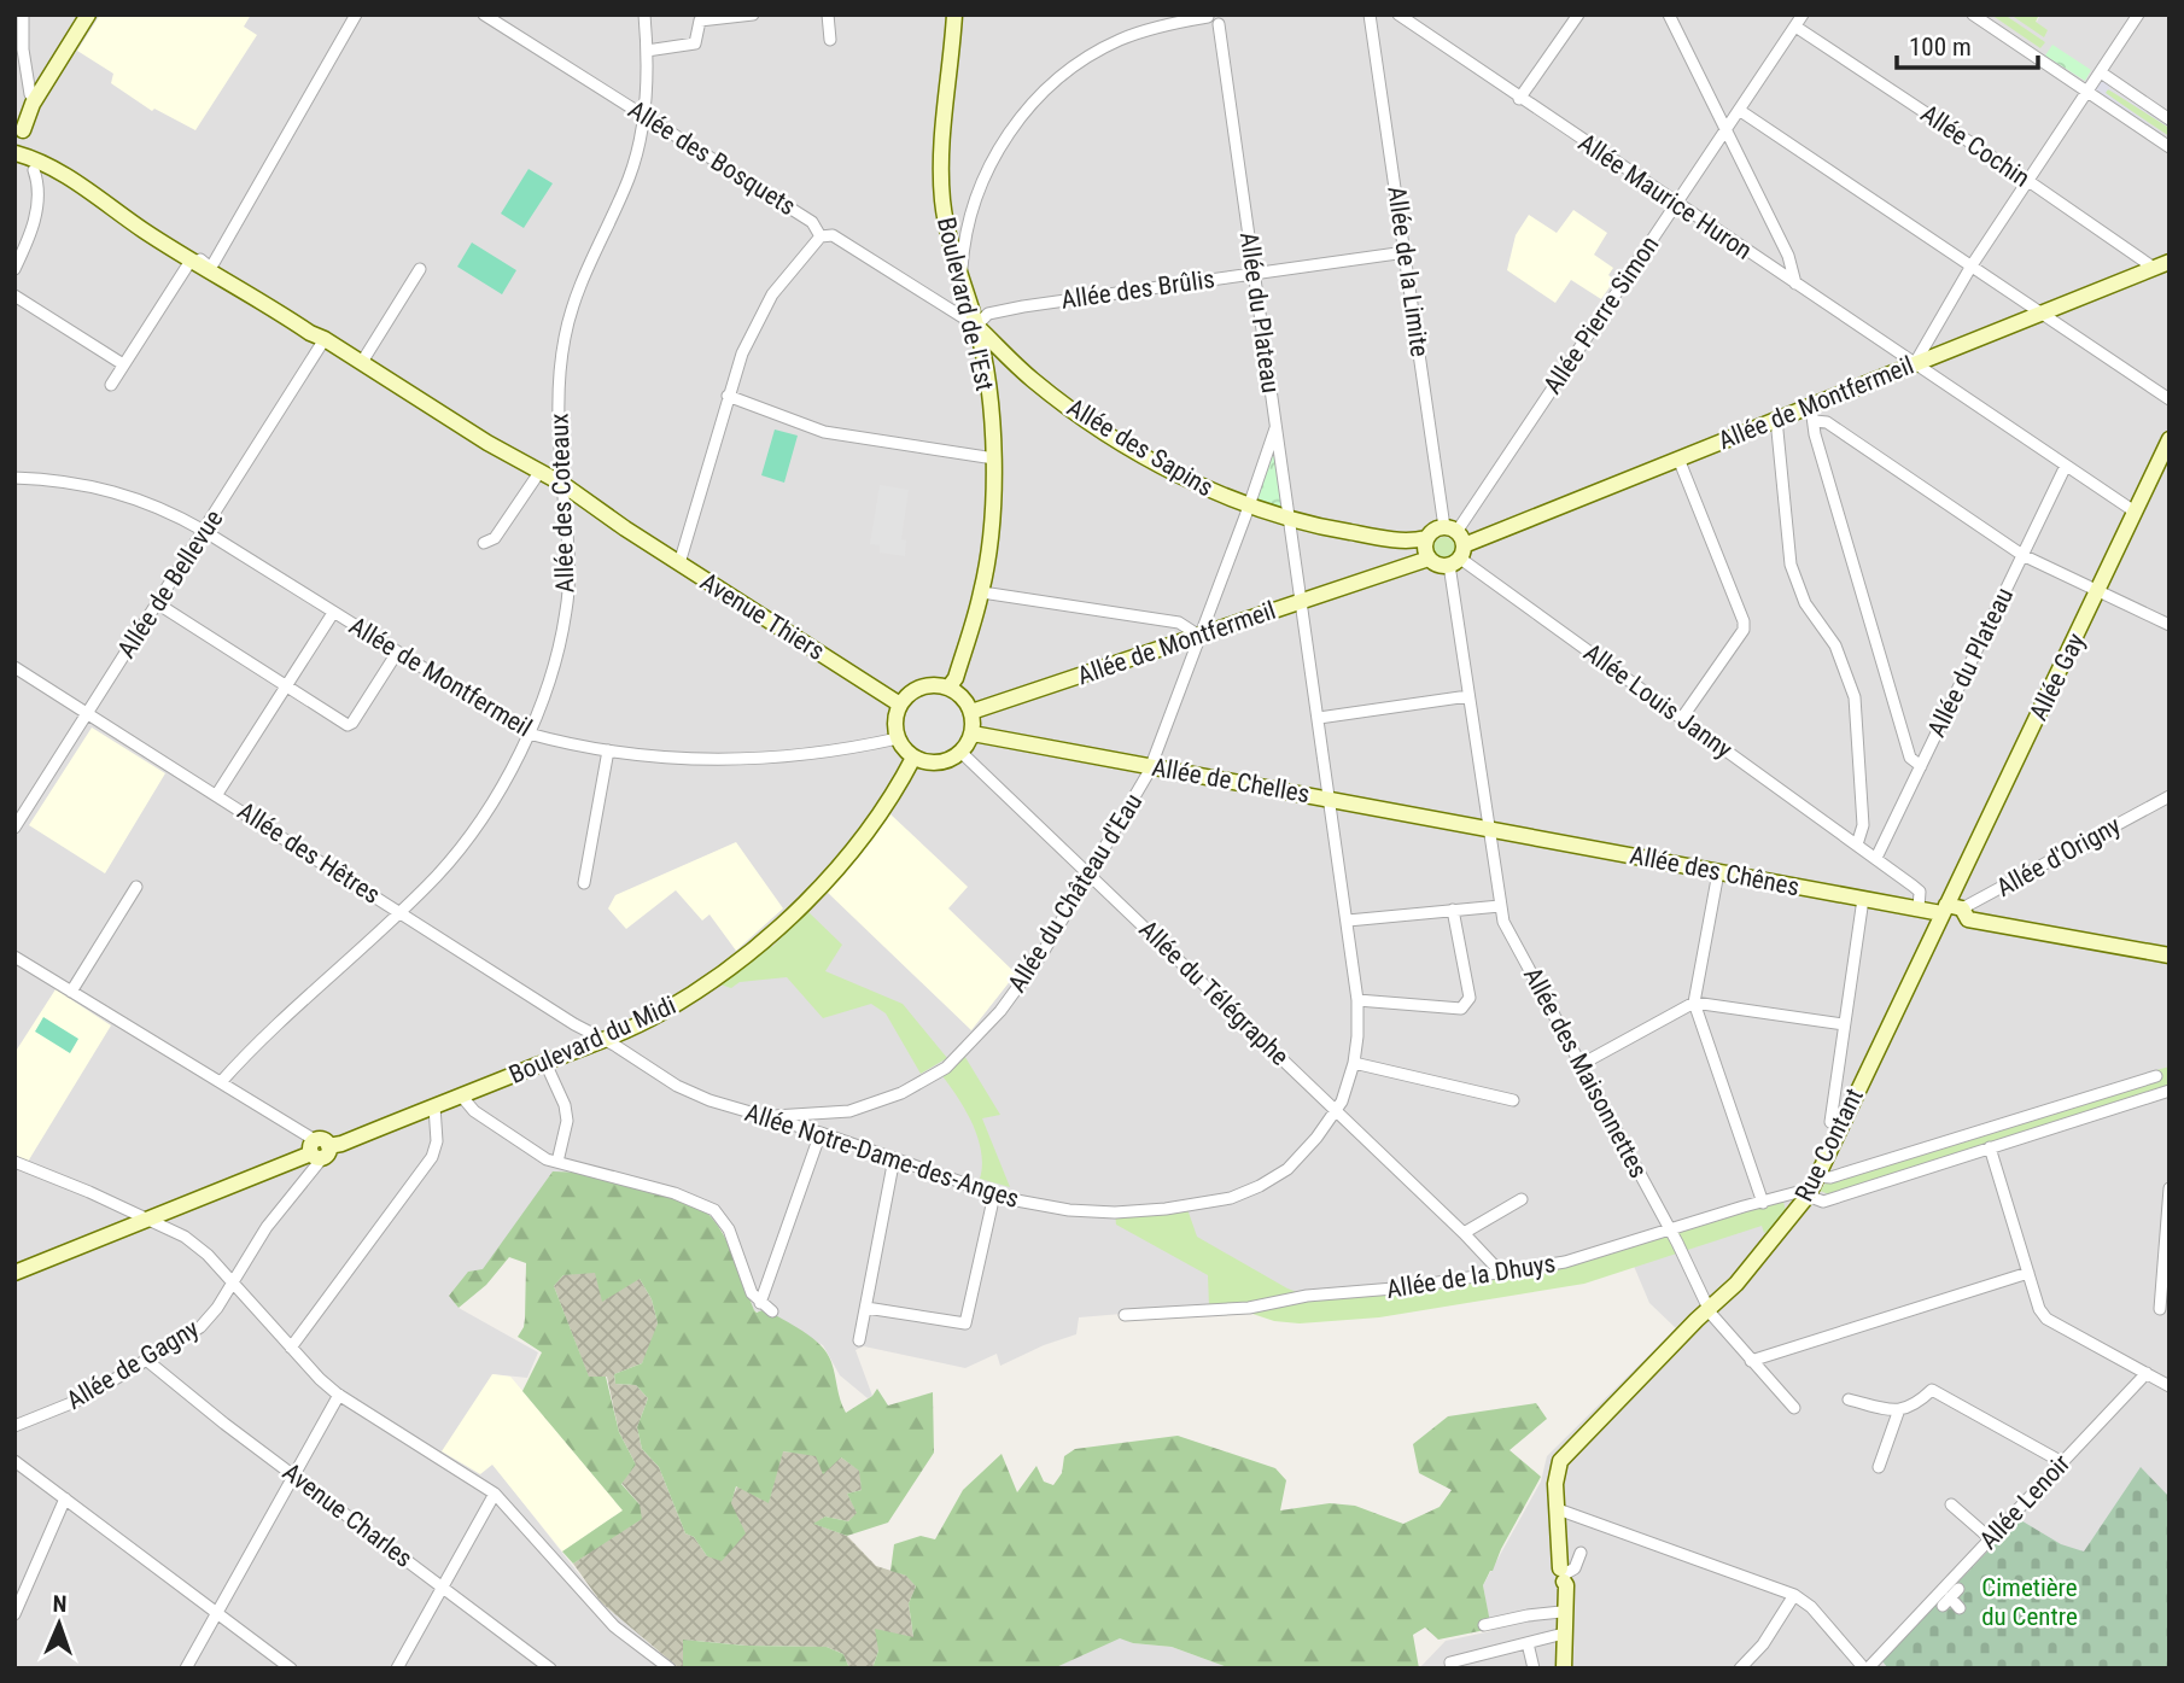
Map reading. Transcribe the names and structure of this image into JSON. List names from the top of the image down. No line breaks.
{"streets":{"main road":["Boulevard de l'Est","Allée de Montfermeil","Allée des Sapins","Avenue Thiers","Allée Gay","Allée de Chelles","Allée des Chênes","Boulevard du Midi","Rue Contant"],"street":["Allée Cochin","Allée des Bosquets","Allée Maurice Huron","Allée de la Limite","Allée des Brûlis","Allée du Plateau","Allée Pierre Simon","Allée des Coteaux","Allée de Bellevue","Allée Louis Janny","Allée des Hêtres","Allée d'Origny","Allée du Château d'Eau","Allée du Télégraphe","Allée des Maisonnettes","Allée Notre-Dame-des-Anges","Allée de la Dhuys","Allée de Gagny","Allée Lenoir","Avenue Charles"]},"crossings":[["Allée Cochin","Allée Pierre Simon"],["Allée Cochin","Allée de Montfermeil"],["Allée des Bosquets","Allée des Brûlis"],["Allée des Bosquets","Boulevard de l'Est"],["Allée des Bosquets","Allée des Sapins"],["Allée des Bosquets","Allée des Coteaux"],["Allée Maurice Huron","Allée du Plateau"],["Allée Maurice Huron","Allée Pierre Simon"],["Allée Maurice Huron","Allée de Montfermeil"],["Allée Maurice Huron","Allée Gay"],["Allée de la Limite","Allée des Brûlis"],["Allée de la Limite","Allée Pierre Simon"],["Allée de la Limite","Allée de Montfermeil"],["Allée de la Limite","Allée Louis Janny"],["Allée de la Limite","Allée de Chelles"],["Allée de la Limite","Allée des Chênes"],["Allée de la Limite","Allée des Maisonnettes"],["Allée des Brûlis","Boulevard de l'Est"],["Allée des Brûlis","Allée du Plateau"],["Allée des Brûlis","Allée des Sapins"],["Boulevard de l'Est","Allée de Montfermeil"],["Boulevard de l'Est","Allée des Sapins"],["Boulevard de l'Est","Avenue Thiers"],["Boulevard de l'Est","Allée de Chelles"],["Boulevard de l'Est","Allée du Télégraphe"],["Boulevard de l'Est","Boulevard du Midi"],["Allée du Plateau","Allée de Montfermeil"],["Allée du Plateau","Allée des Sapins"],["Allée du Plateau","Allée Louis Janny"],["Allée du Plateau","Allée du Château d'Eau"],["Allée du Plateau","Allée Notre-Dame-des-Anges"],["Allée Pierre Simon","Allée de Montfermeil"],["Allée Pierre Simon","Allée Louis Janny"],["Allée de Montfermeil","Allée des Sapins"],["Allée de Montfermeil","Allée des Coteaux"],["Allée de Montfermeil","Allée de Bellevue"],["Allée de Montfermeil","Avenue Thiers"],["Allée de Montfermeil","Allée Louis Janny"],["Allée de Montfermeil","Allée de Chelles"],["Allée de Montfermeil","Allée du Château d'Eau"],["Allée de Montfermeil","Allée du Télégraphe"],["Allée de Montfermeil","Boulevard du Midi"],["Allée de Montfermeil","Allée Notre-Dame-des-Anges"],["Allée des Sapins","Allée du Château d'Eau"],["Allée des Coteaux","Avenue Thiers"],["Allée des Coteaux","Allée des Hêtres"],["Allée de Bellevue","Avenue Thiers"],["Allée de Bellevue","Allée des Hêtres"],["Avenue Thiers","Allée de Chelles"],["Avenue Thiers","Allée du Télégraphe"],["Avenue Thiers","Boulevard du Midi"],["Allée Gay","Allée des Chênes"],["Allée Gay","Rue Contant"],["Allée Louis Janny","Allée des Chênes"],["Allée de Chelles","Allée des Chênes"],["Allée de Chelles","Allée du Château d'Eau"],["Allée de Chelles","Allée du Télégraphe"],["Allée de Chelles","Boulevard du Midi"],["Allée de Chelles","Allée des Maisonnettes"],["Allée de Chelles","Allée Notre-Dame-des-Anges"],["Allée des Hêtres","Boulevard du Midi"],["Allée des Hêtres","Allée Notre-Dame-des-Anges"],["Allée des Chênes","Allée des Maisonnettes"],["Allée des Chênes","Rue Contant"],["Allée du Château d'Eau","Allée du Télégraphe"],["Allée du Château d'Eau","Allée Notre-Dame-des-Anges"],["Allée du Télégraphe","Boulevard du Midi"],["Allée du Télégraphe","Allée Notre-Dame-des-Anges"],["Allée du Télégraphe","Allée de la Dhuys"],["Boulevard du Midi","Allée Notre-Dame-des-Anges"],["Boulevard du Midi","Allée de Gagny"],["Allée des Maisonnettes","Rue Contant"],["Allée des Maisonnettes","Allée de la Dhuys"],["Rue Contant","Allée de la Dhuys"],["Allée de Gagny","Avenue Charles"]],"parks":["Cimetière du Centre"],"scale_bar":"100 m","north":"top"}
